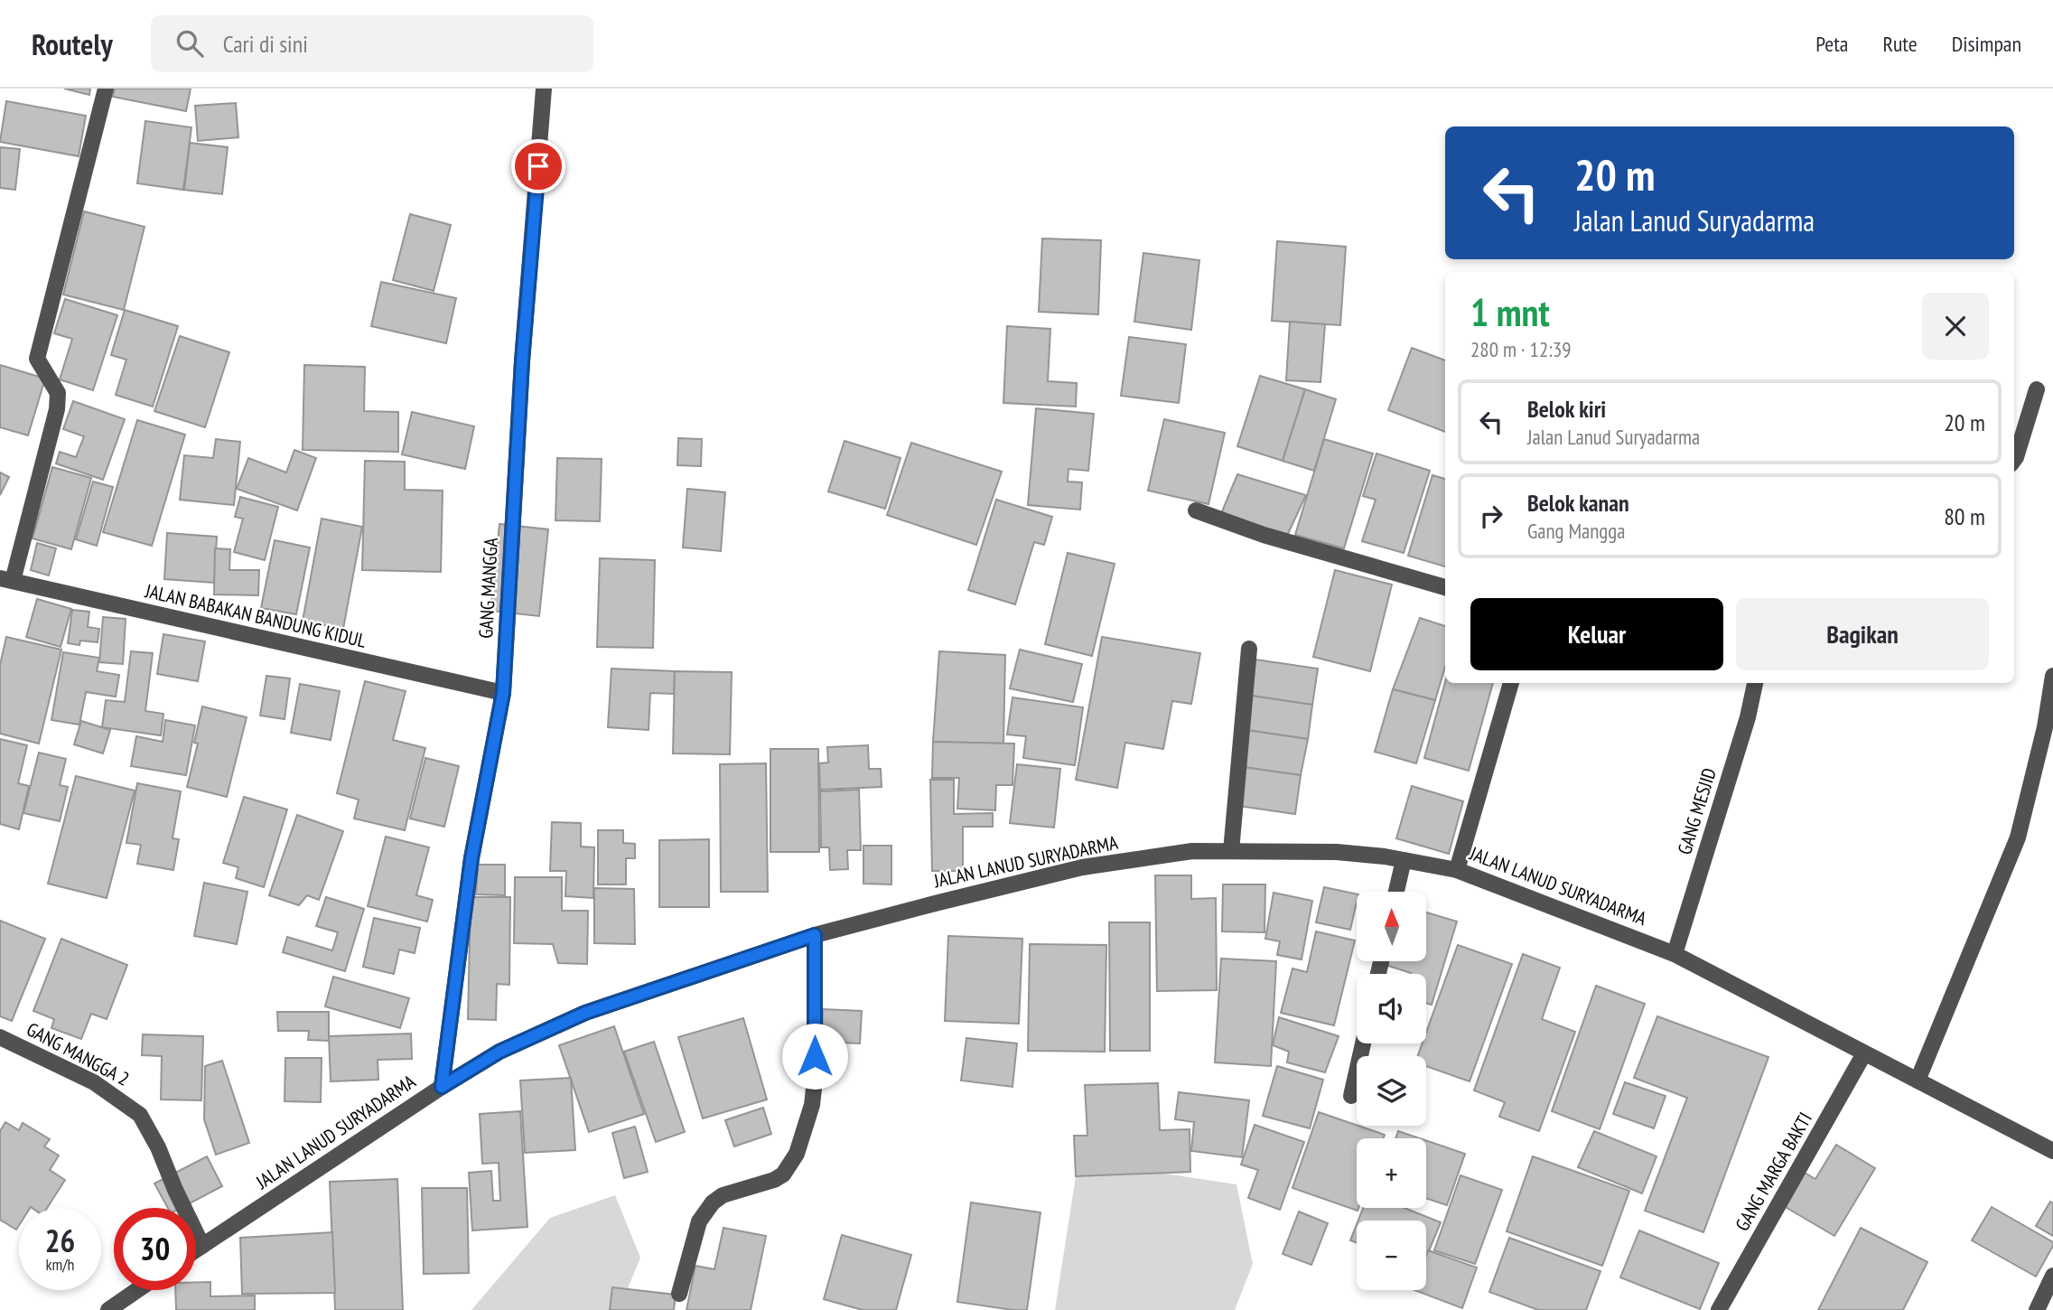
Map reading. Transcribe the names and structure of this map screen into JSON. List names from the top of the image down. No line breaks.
{"streets":{"street":["GANG MANGGA","JALAN BABAKAN BANDUNG KIDUL","GANG MESJID","JALAN LANUD SURYADARMA","GANG MANGGA 2","GANG MARGA BAKTI"]},"crossings":[["GANG MANGGA","JALAN BABAKAN BANDUNG KIDUL"],["GANG MANGGA","JALAN LANUD SURYADARMA"],["GANG MESJID","JALAN LANUD SURYADARMA"],["JALAN LANUD SURYADARMA","GANG MANGGA 2"],["JALAN LANUD SURYADARMA","GANG MARGA BAKTI"]],"north":"top","page":{"header":"Routely","search":"Cari di sini","nav":["Peta","Rute","Disimpan"],"turn":["20 m","Jalan Lanud Suryadarma"],"heading":["1 mnt","280 m · 12:39"],"list":[{"name":"Belok kiri","note":"Jalan Lanud Suryadarma","value":"20 m"},{"name":"Belok kanan","note":"Gang Mangga","value":"80 m"}],"buttons":["Keluar","Bagikan"],"map_buttons":["+","−"],"speed":"26 km/h","limit":"30"}}
